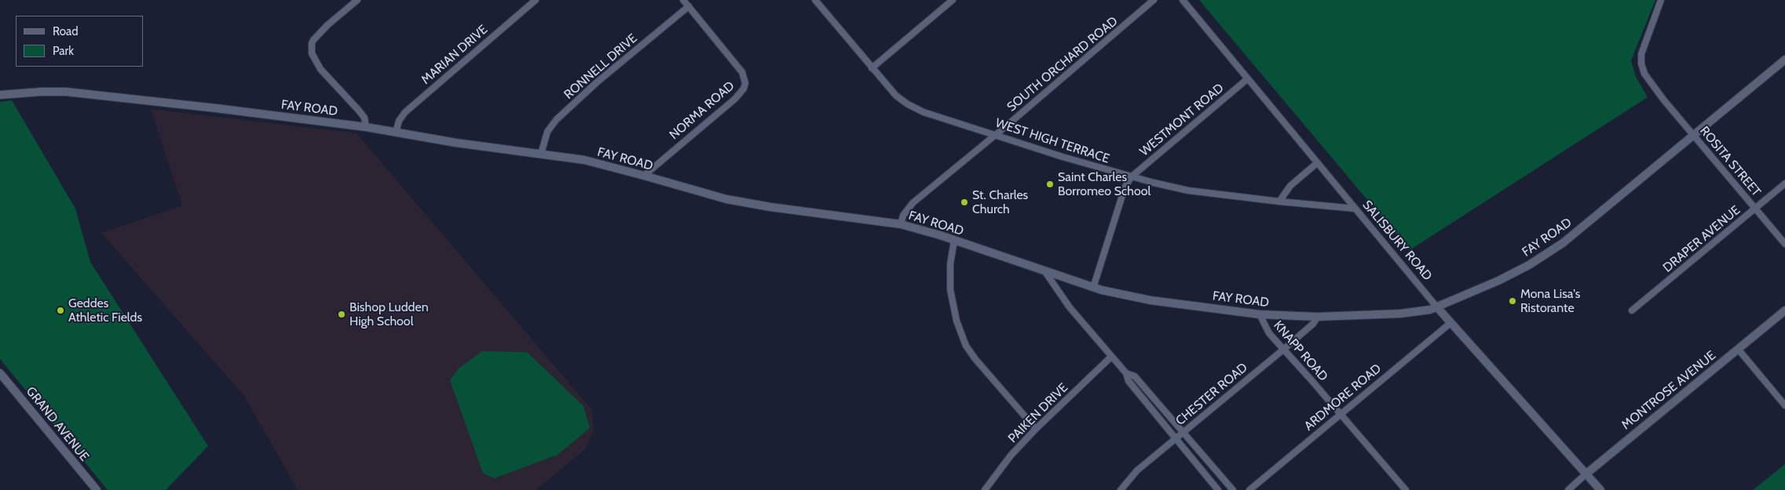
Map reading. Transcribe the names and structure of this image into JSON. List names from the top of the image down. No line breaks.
{"streets":{"street":["MARIAN DRIVE","SOUTH ORCHARD ROAD","RONNELL DRIVE","FAY ROAD","NORMA ROAD","WESTMONT ROAD","WEST HIGH TERRACE","ROSITA STREET","DRAPER AVENUE","SALISBURY ROAD","KNAPP ROAD","MONTROSE AVENUE","CHESTER ROAD","ARDMORE ROAD","PAIKEN DRIVE","GRAND AVENUE"]},"crossings":[["MARIAN DRIVE","FAY ROAD"],["SOUTH ORCHARD ROAD","FAY ROAD"],["SOUTH ORCHARD ROAD","WEST HIGH TERRACE"],["RONNELL DRIVE","FAY ROAD"],["RONNELL DRIVE","NORMA ROAD"],["FAY ROAD","NORMA ROAD"],["FAY ROAD","WESTMONT ROAD"],["FAY ROAD","ROSITA STREET"],["FAY ROAD","SALISBURY ROAD"],["FAY ROAD","KNAPP ROAD"],["FAY ROAD","CHESTER ROAD"],["WESTMONT ROAD","WEST HIGH TERRACE"],["WESTMONT ROAD","SALISBURY ROAD"],["WEST HIGH TERRACE","SALISBURY ROAD"],["ROSITA STREET","DRAPER AVENUE"],["SALISBURY ROAD","MONTROSE AVENUE"],["SALISBURY ROAD","ARDMORE ROAD"],["KNAPP ROAD","CHESTER ROAD"],["KNAPP ROAD","ARDMORE ROAD"]],"places":["Saint Charles Borromeo School","St. Charles Church","Mona Lisa's Ristorante","Geddes Athletic Fields","Bishop Ludden High School"],"legend":["Road","Park"]}
